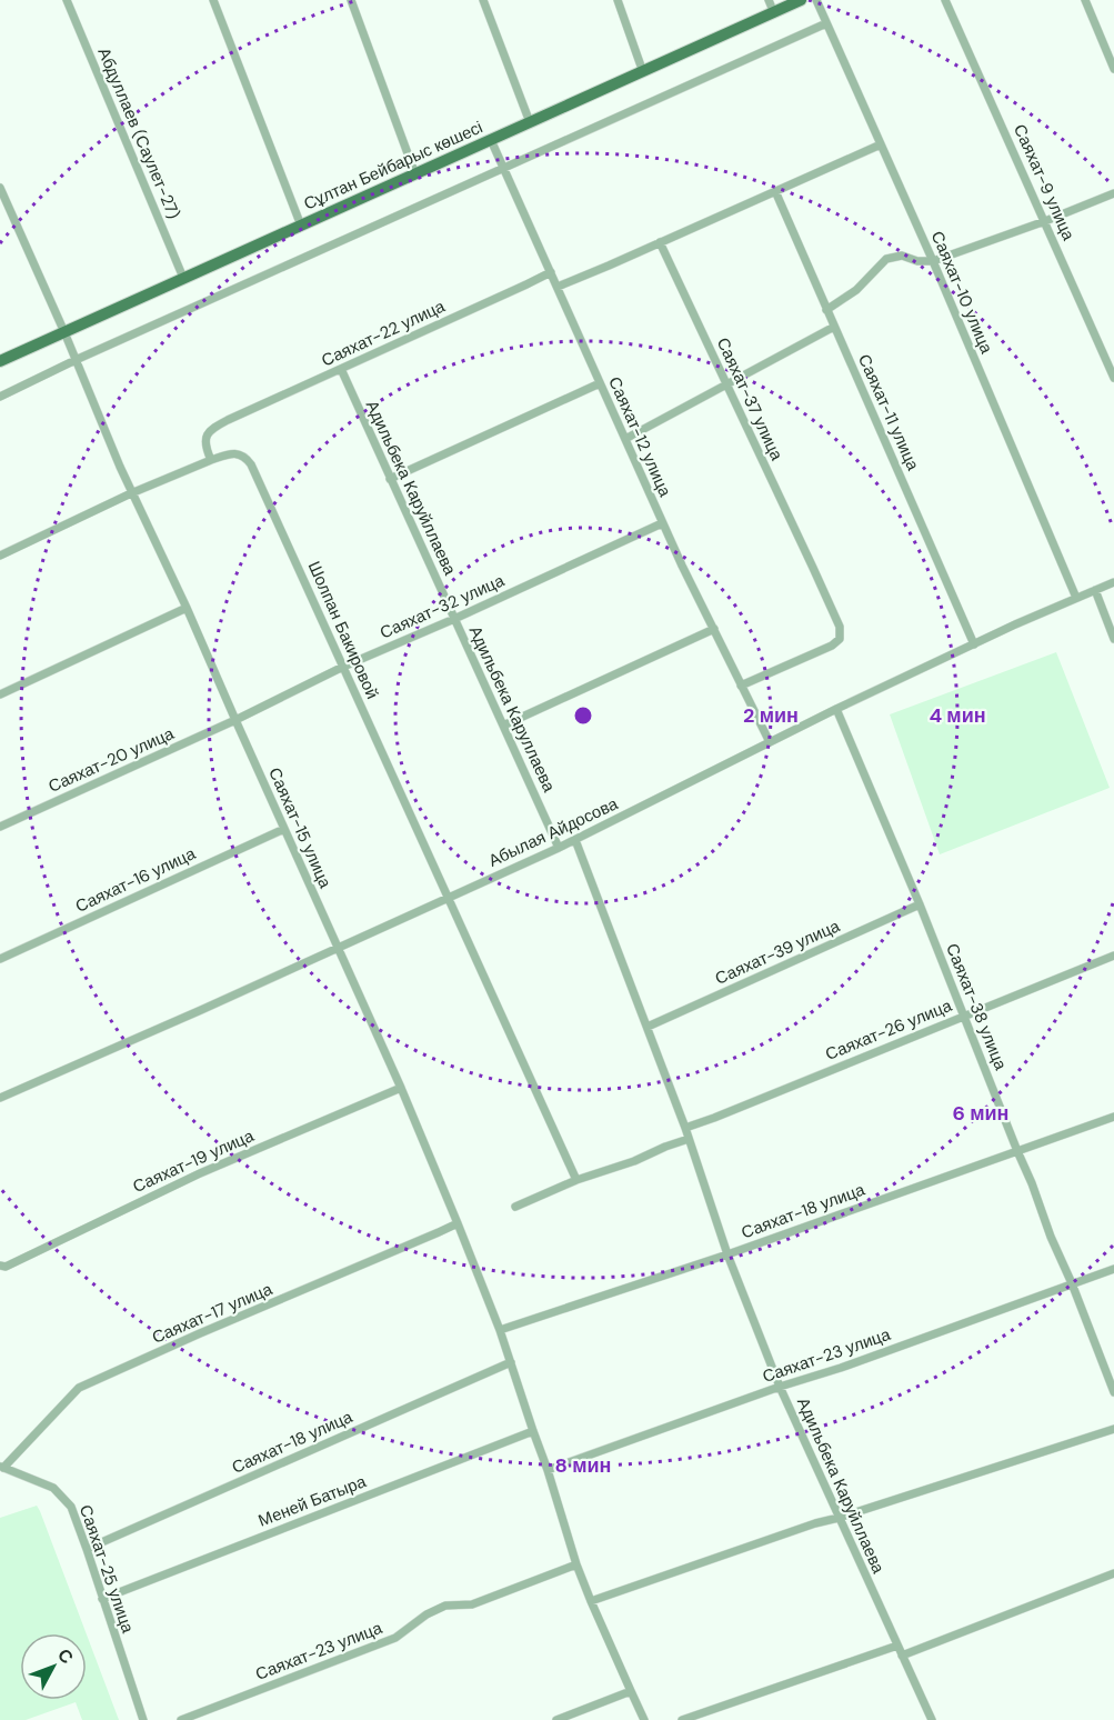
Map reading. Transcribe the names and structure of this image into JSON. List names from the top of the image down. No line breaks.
{"streets":{"main road":["Сұлтан Бейбарыс көшесі"],"street":["Абдуллаев (Саулет-27)","Саяхат-9 улица","Саяхат-10 улица","Саяхат-22 улица","Саяхат-37 улица","Саяхат-11 улица","Саяхат-12 улица","Адильбека Каруйллаева","Саяхат-32 улица","Шолпан Бакировой","Адильбека Каруллаева","Саяхат-20 улица","Саяхат-15 улица","Абылая Айдосова","Саяхат-16 улица","Саяхат-39 улица","Саяхат-38 улица","Саяхат-26 улица","Саяхат-19 улица","Саяхат-18 улица","Саяхат-17 улица","Саяхат-23 улица","Меней Батыра","Саяхат-25 улица"]},"crossings":[["Абдуллаев (Саулет-27)","Сұлтан Бейбарыс көшесі"],["Сұлтан Бейбарыс көшесі","Саяхат-12 улица"],["Сұлтан Бейбарыс көшесі","Саяхат-15 улица"],["Саяхат-10 улица","Абылая Айдосова"],["Саяхат-22 улица","Саяхат-12 улица"],["Саяхат-22 улица","Адильбека Каруйллаева"],["Саяхат-22 улица","Шолпан Бакировой"],["Саяхат-37 улица","Саяхат-12 улица"],["Саяхат-11 улица","Абылая Айдосова"],["Саяхат-12 улица","Саяхат-32 улица"],["Саяхат-12 улица","Абылая Айдосова"],["Адильбека Каруйллаева","Саяхат-32 улица"],["Адильбека Каруйллаева","Адильбека Каруллаева"],["Адильбека Каруйллаева","Саяхат-18 улица"],["Адильбека Каруйллаева","Саяхат-23 улица"],["Саяхат-32 улица","Шолпан Бакировой"],["Саяхат-32 улица","Адильбека Каруллаева"],["Саяхат-32 улица","Саяхат-20 улица"],["Саяхат-32 улица","Саяхат-15 улица"],["Шолпан Бакировой","Абылая Айдосова"],["Адильбека Каруллаева","Абылая Айдосова"],["Саяхат-20 улица","Саяхат-15 улица"],["Саяхат-15 улица","Абылая Айдосова"],["Саяхат-15 улица","Саяхат-16 улица"],["Саяхат-15 улица","Саяхат-19 улица"],["Саяхат-15 улица","Саяхат-18 улица"],["Саяхат-15 улица","Саяхат-17 улица"],["Саяхат-15 улица","Саяхат-23 улица"],["Саяхат-15 улица","Меней Батыра"],["Абылая Айдосова","Саяхат-38 улица"],["Саяхат-39 улица","Саяхат-38 улица"],["Саяхат-38 улица","Саяхат-26 улица"],["Саяхат-38 улица","Саяхат-18 улица"],["Саяхат-38 улица","Саяхат-23 улица"],["Саяхат-18 улица","Саяхат-25 улица"],["Саяхат-17 улица","Саяхат-25 улица"],["Меней Батыра","Саяхат-25 улица"]],"north":"top right","rings":["2 мин","4 мин","6 мин","8 мин"]}
